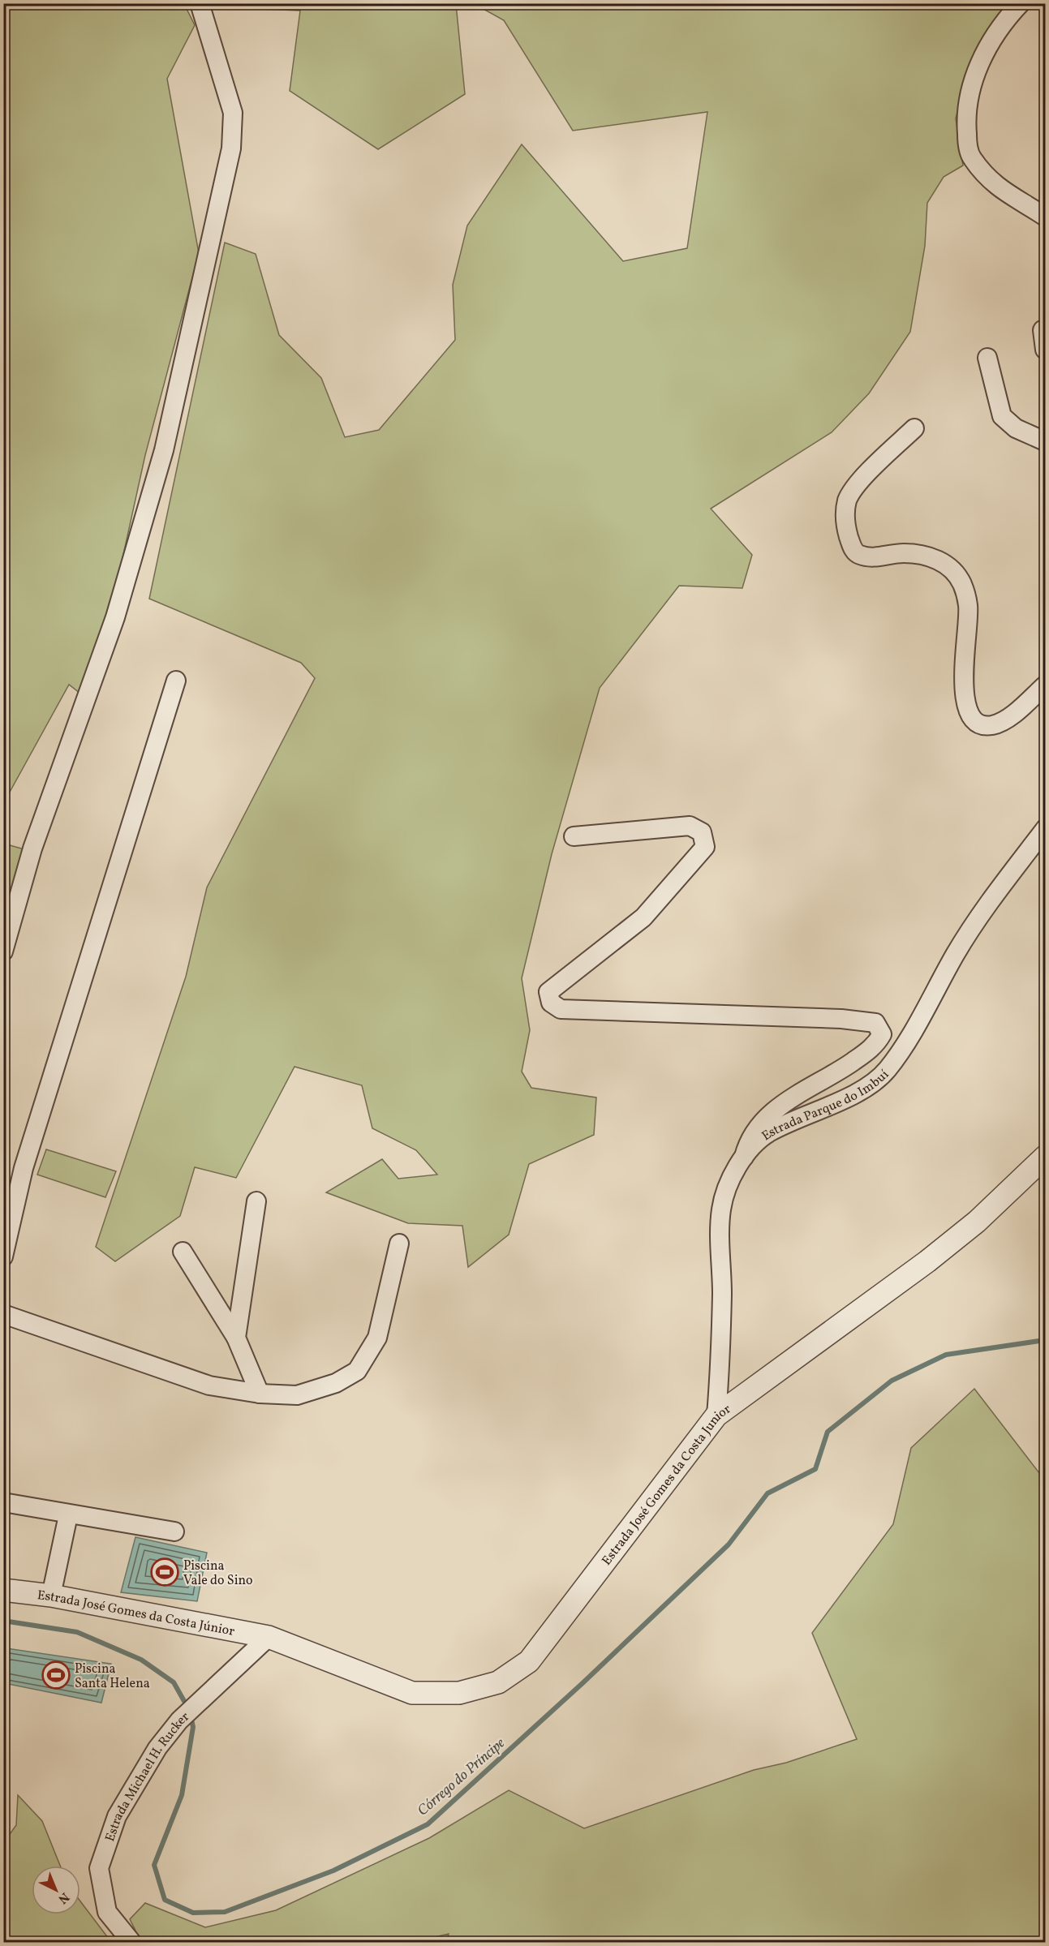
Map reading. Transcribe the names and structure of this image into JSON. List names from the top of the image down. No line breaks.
{"streets":{"street":["Estrada Parque do Imbuí","Estrada José Gomes da Costa Junior","Estrada José Gomes da Costa Júnior","Estrada Michael H. Rucker"]},"crossings":[["Estrada Parque do Imbuí","Estrada José Gomes da Costa Junior"],["Estrada José Gomes da Costa Junior","Estrada José Gomes da Costa Júnior"],["Estrada José Gomes da Costa Junior","Estrada Michael H. Rucker"],["Estrada José Gomes da Costa Júnior","Estrada Michael H. Rucker"]],"water":["Córrego do Príncipe"],"places":{"sports":["Piscina Vale do Sino","Piscina Santa Helena"]},"north":"bottom right"}
